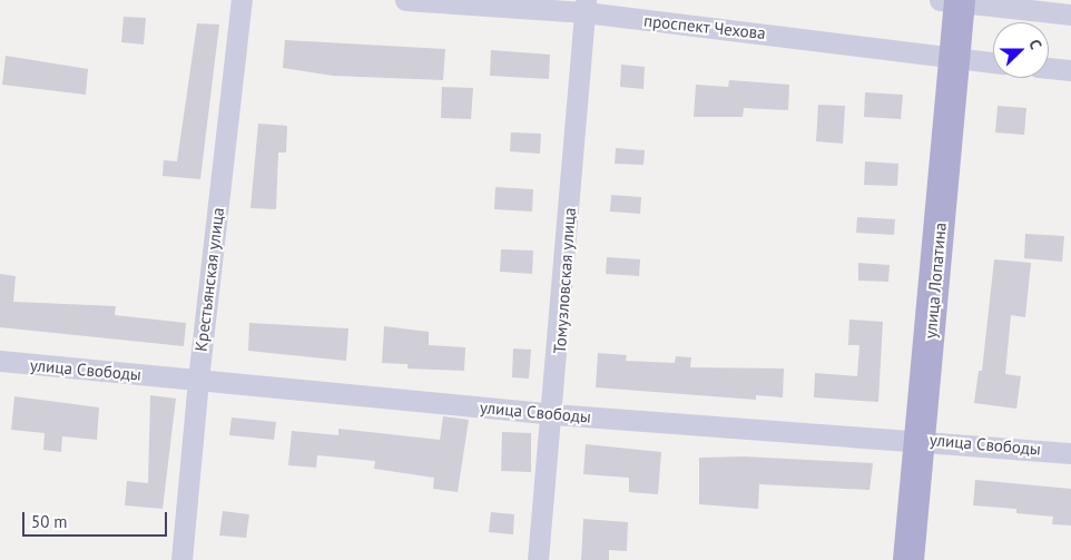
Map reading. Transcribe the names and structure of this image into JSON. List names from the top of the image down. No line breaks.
{"streets":{"main road":["улица Лопатина"],"street":["проспект Чехова","Крестьянская улица","Томузловская улица","улица Свободы"]},"crossings":[["проспект Чехова","Томузловская улица"],["проспект Чехова","улица Лопатина"],["Крестьянская улица","улица Свободы"],["Томузловская улица","улица Свободы"],["улица Лопатина","улица Свободы"]],"scale_bar":"50 m","north":"right"}
